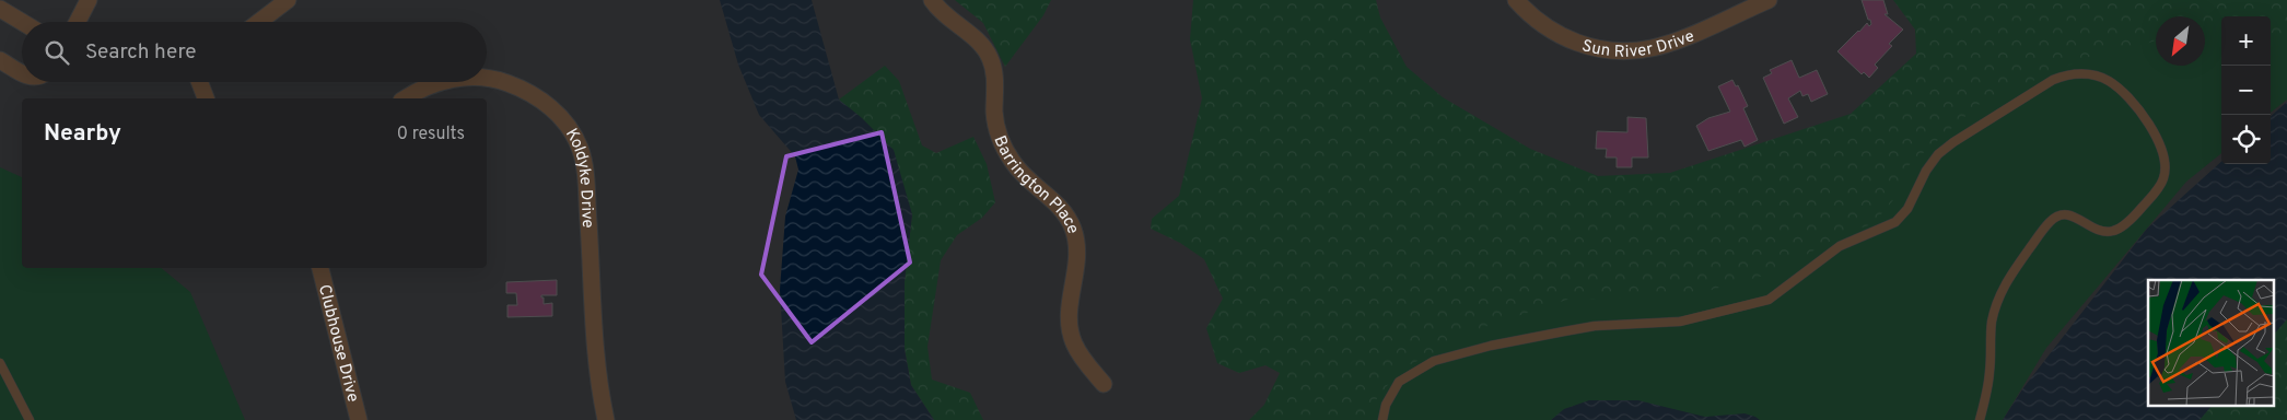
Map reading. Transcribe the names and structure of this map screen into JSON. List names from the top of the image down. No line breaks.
{"streets":{"street":["Sun River Drive","Koldyke Drive","Barrington Place","Clubhouse Drive"]},"north":"bottom left","page":{"map_buttons":["+","−"],"search":"Search here","heading":["Nearby","0 results"]}}
